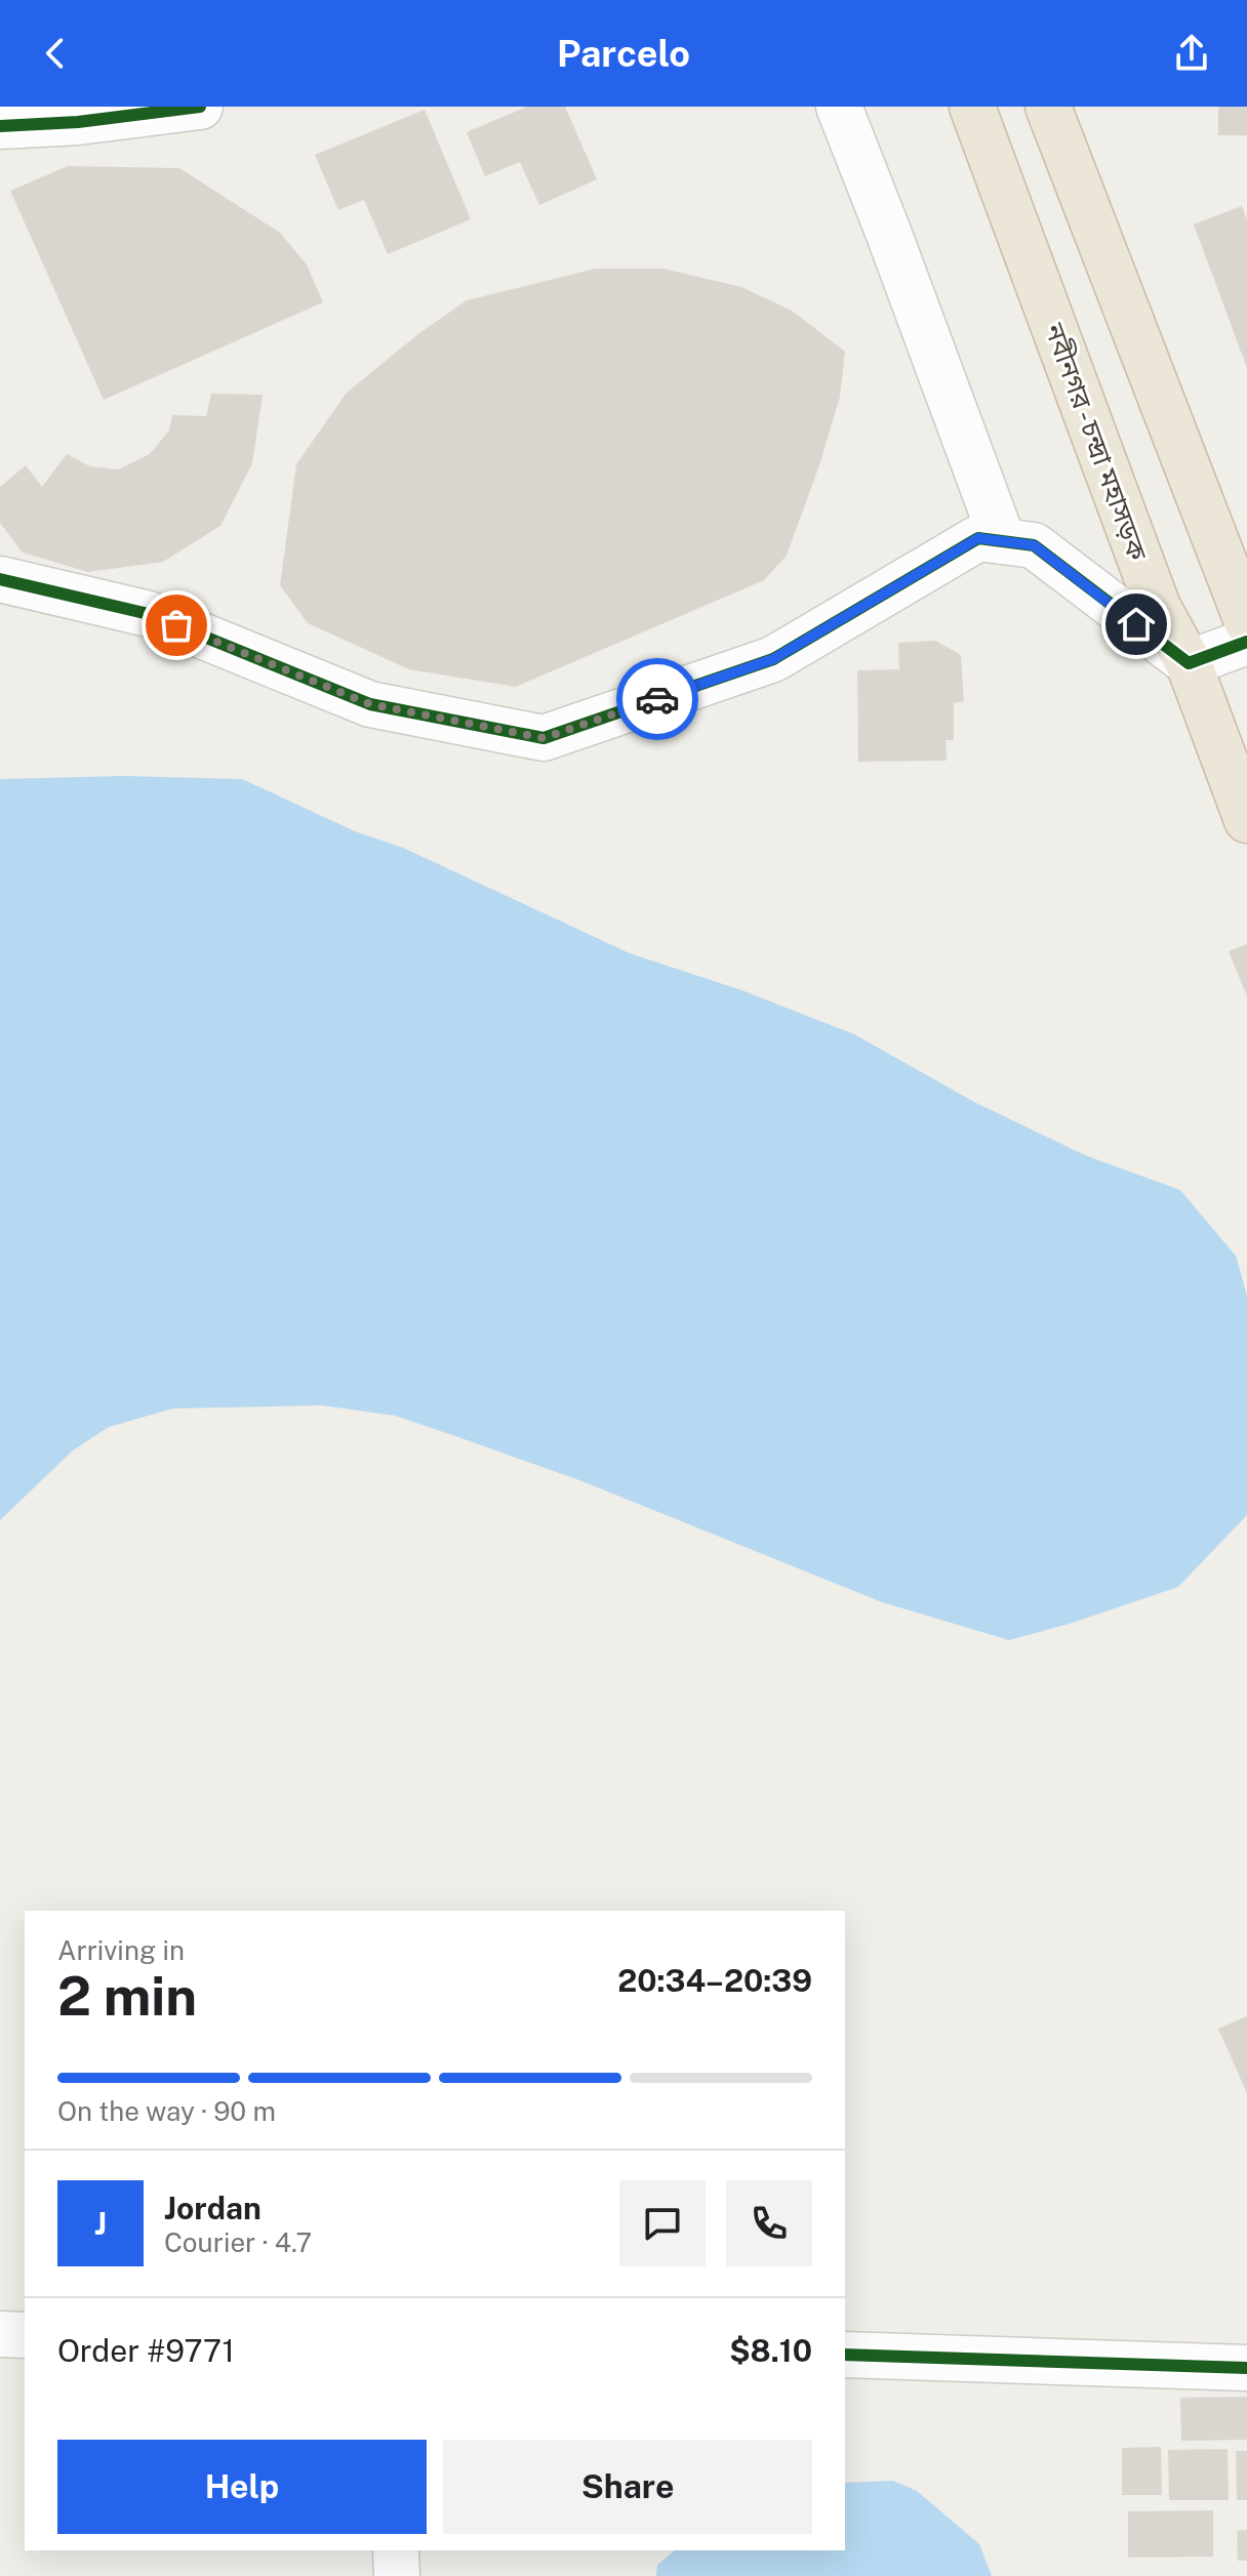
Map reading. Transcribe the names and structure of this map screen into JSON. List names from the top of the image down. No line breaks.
{"streets":{"highway":["নবীনগর - চন্দ্রা মহাসড়ক"]},"page":{"header":"Parcelo","heading":["2 min","Arriving in","20:34–20:39"],"panel":["Jordan","Courier · 4.7","Order #9771","$8.10"],"bar":"On the way · 90 m","round":"J","buttons":["Help","Share"]}}
